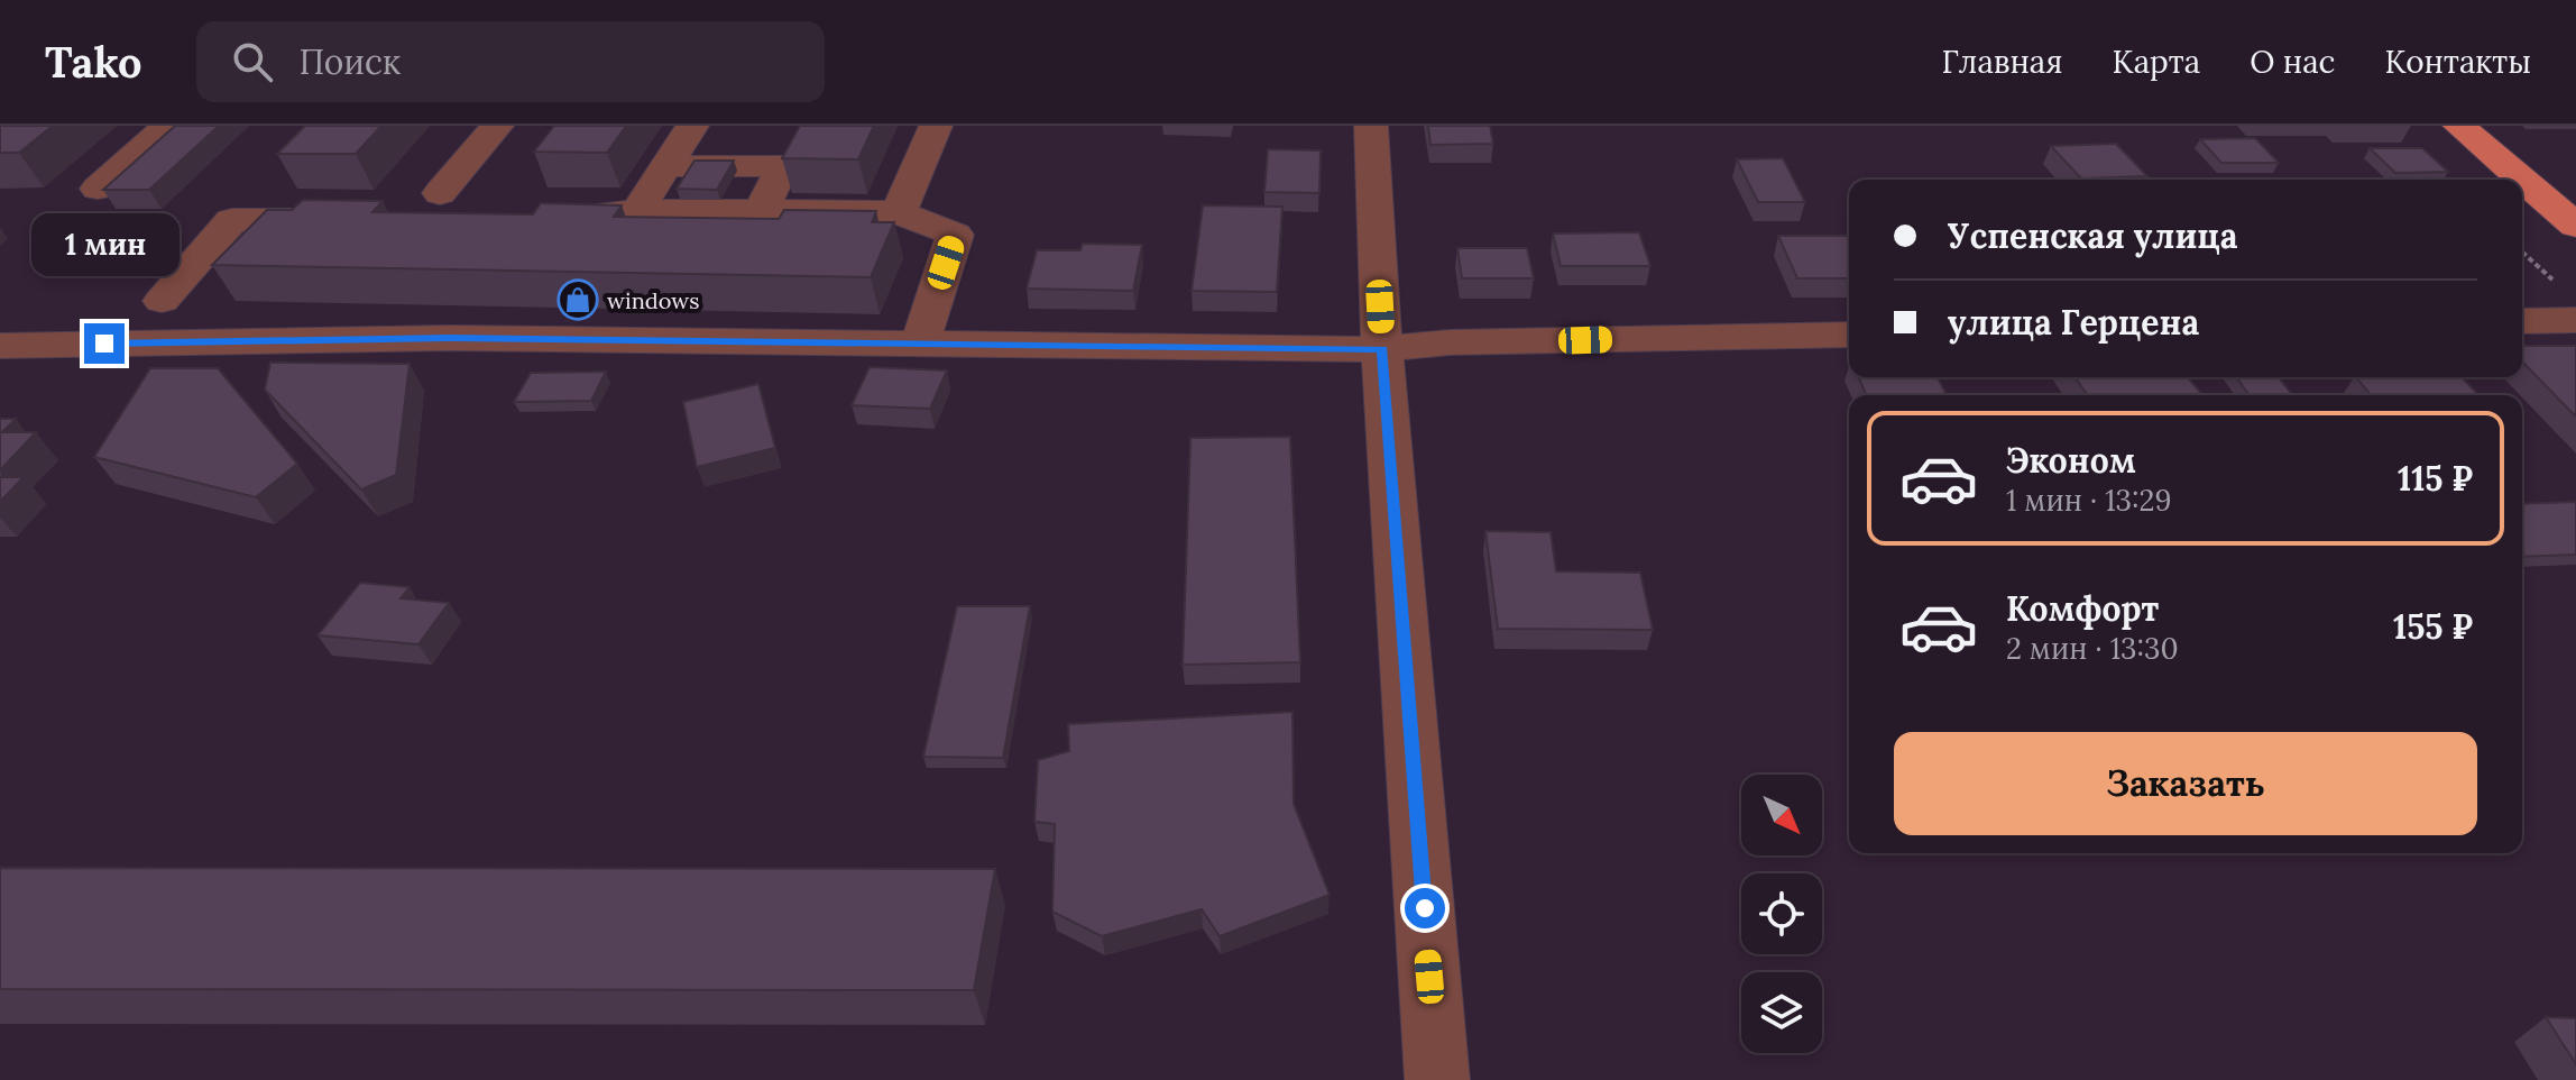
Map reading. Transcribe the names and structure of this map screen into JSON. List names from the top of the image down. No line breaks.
{"places":{"shop":["windows"]},"north":"bottom right","page":{"header":"Tako","search":"Поиск","nav":["Главная","Карта","О нас","Контакты"],"banner":["Успенская улица","улица Герцена"],"bubble":"1 мин","list":[{"name":"Эконом","note":"1 мин · 13:29","value":"115 ₽"},{"name":"Комфорт","note":"2 мин · 13:30","value":"155 ₽"}],"buttons":"Заказать"}}
